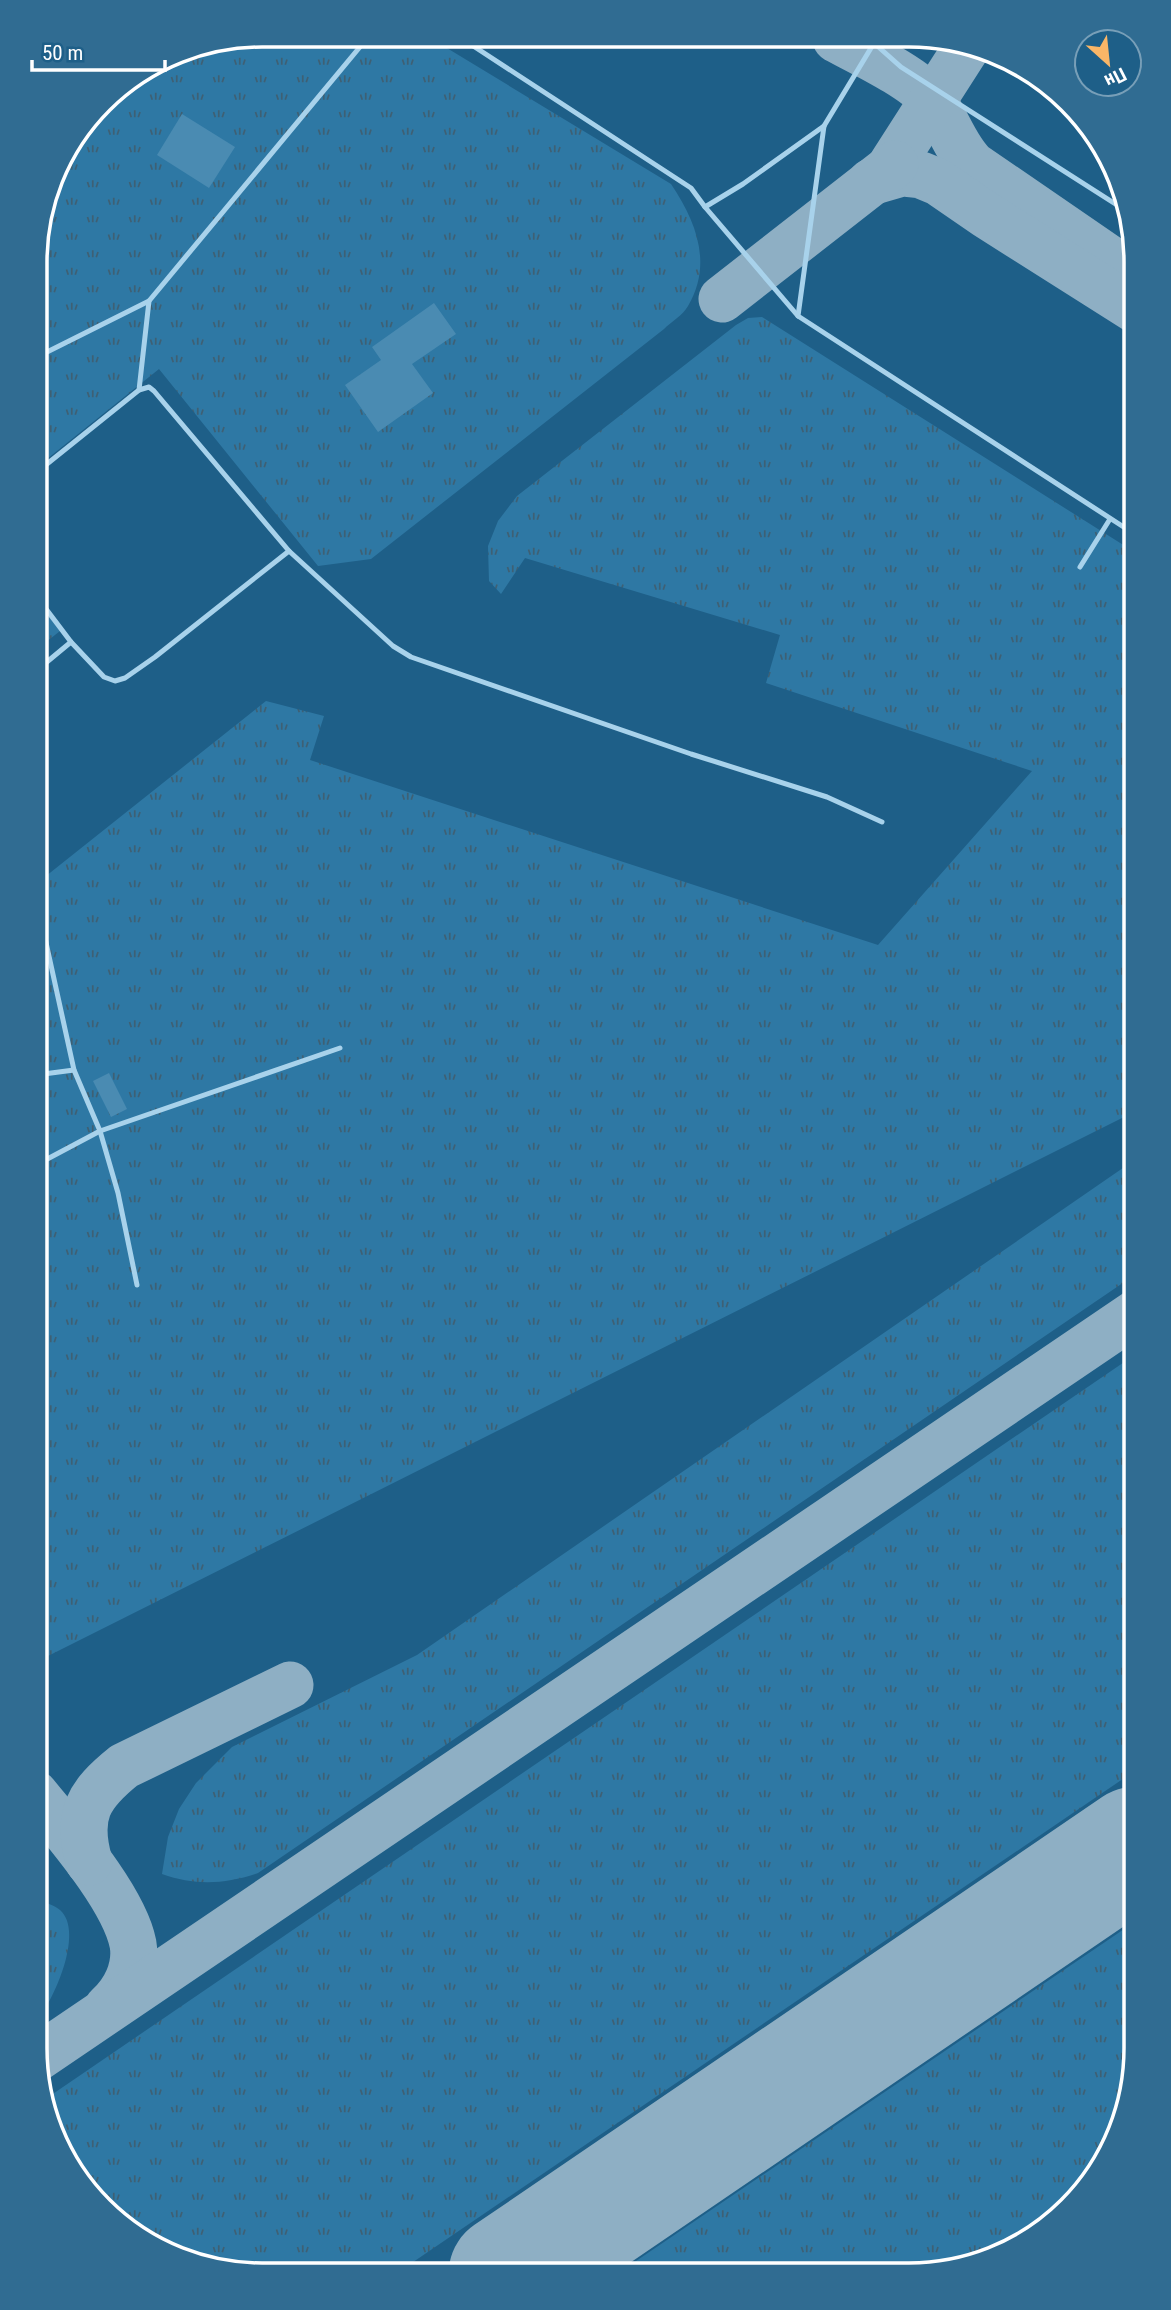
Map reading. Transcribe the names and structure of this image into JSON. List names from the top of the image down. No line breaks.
{"scale_bar":"50 m","north":"bottom right"}
